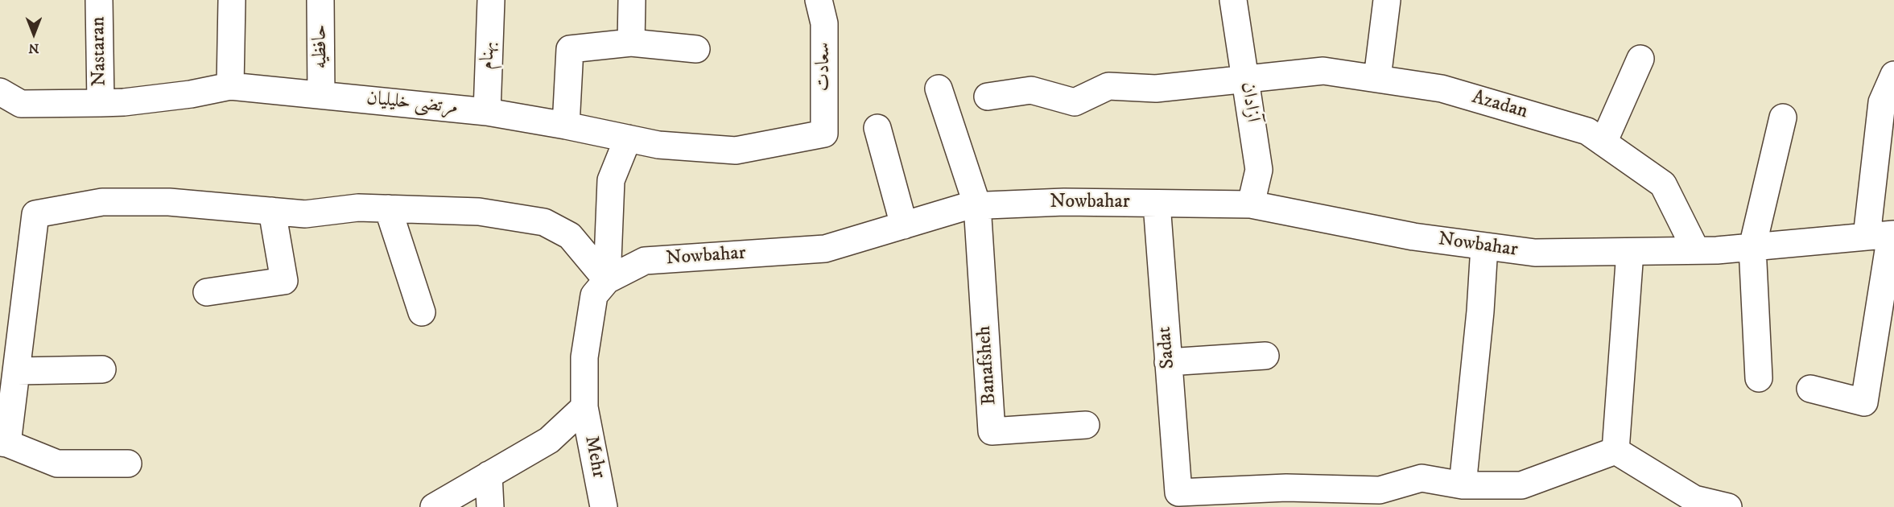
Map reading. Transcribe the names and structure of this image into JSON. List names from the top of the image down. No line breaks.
{"streets":{"street":["حافظیه","Nastaran","بهنام","سعادت","آزادان","مرتضی خلیلیان","Azadan","Nowbahar","Sadat","Banafsheh","Mehr"]},"crossings":[["حافظیه","مرتضی خلیلیان"],["Nastaran","مرتضی خلیلیان"],["بهنام","مرتضی خلیلیان"],["سعادت","مرتضی خلیلیان"],["آزادان","Azadan"],["آزادان","Nowbahar"],["Azadan","Nowbahar"],["Nowbahar","Sadat"],["Nowbahar","Banafsheh"],["Nowbahar","Mehr"]],"north":"bottom"}
